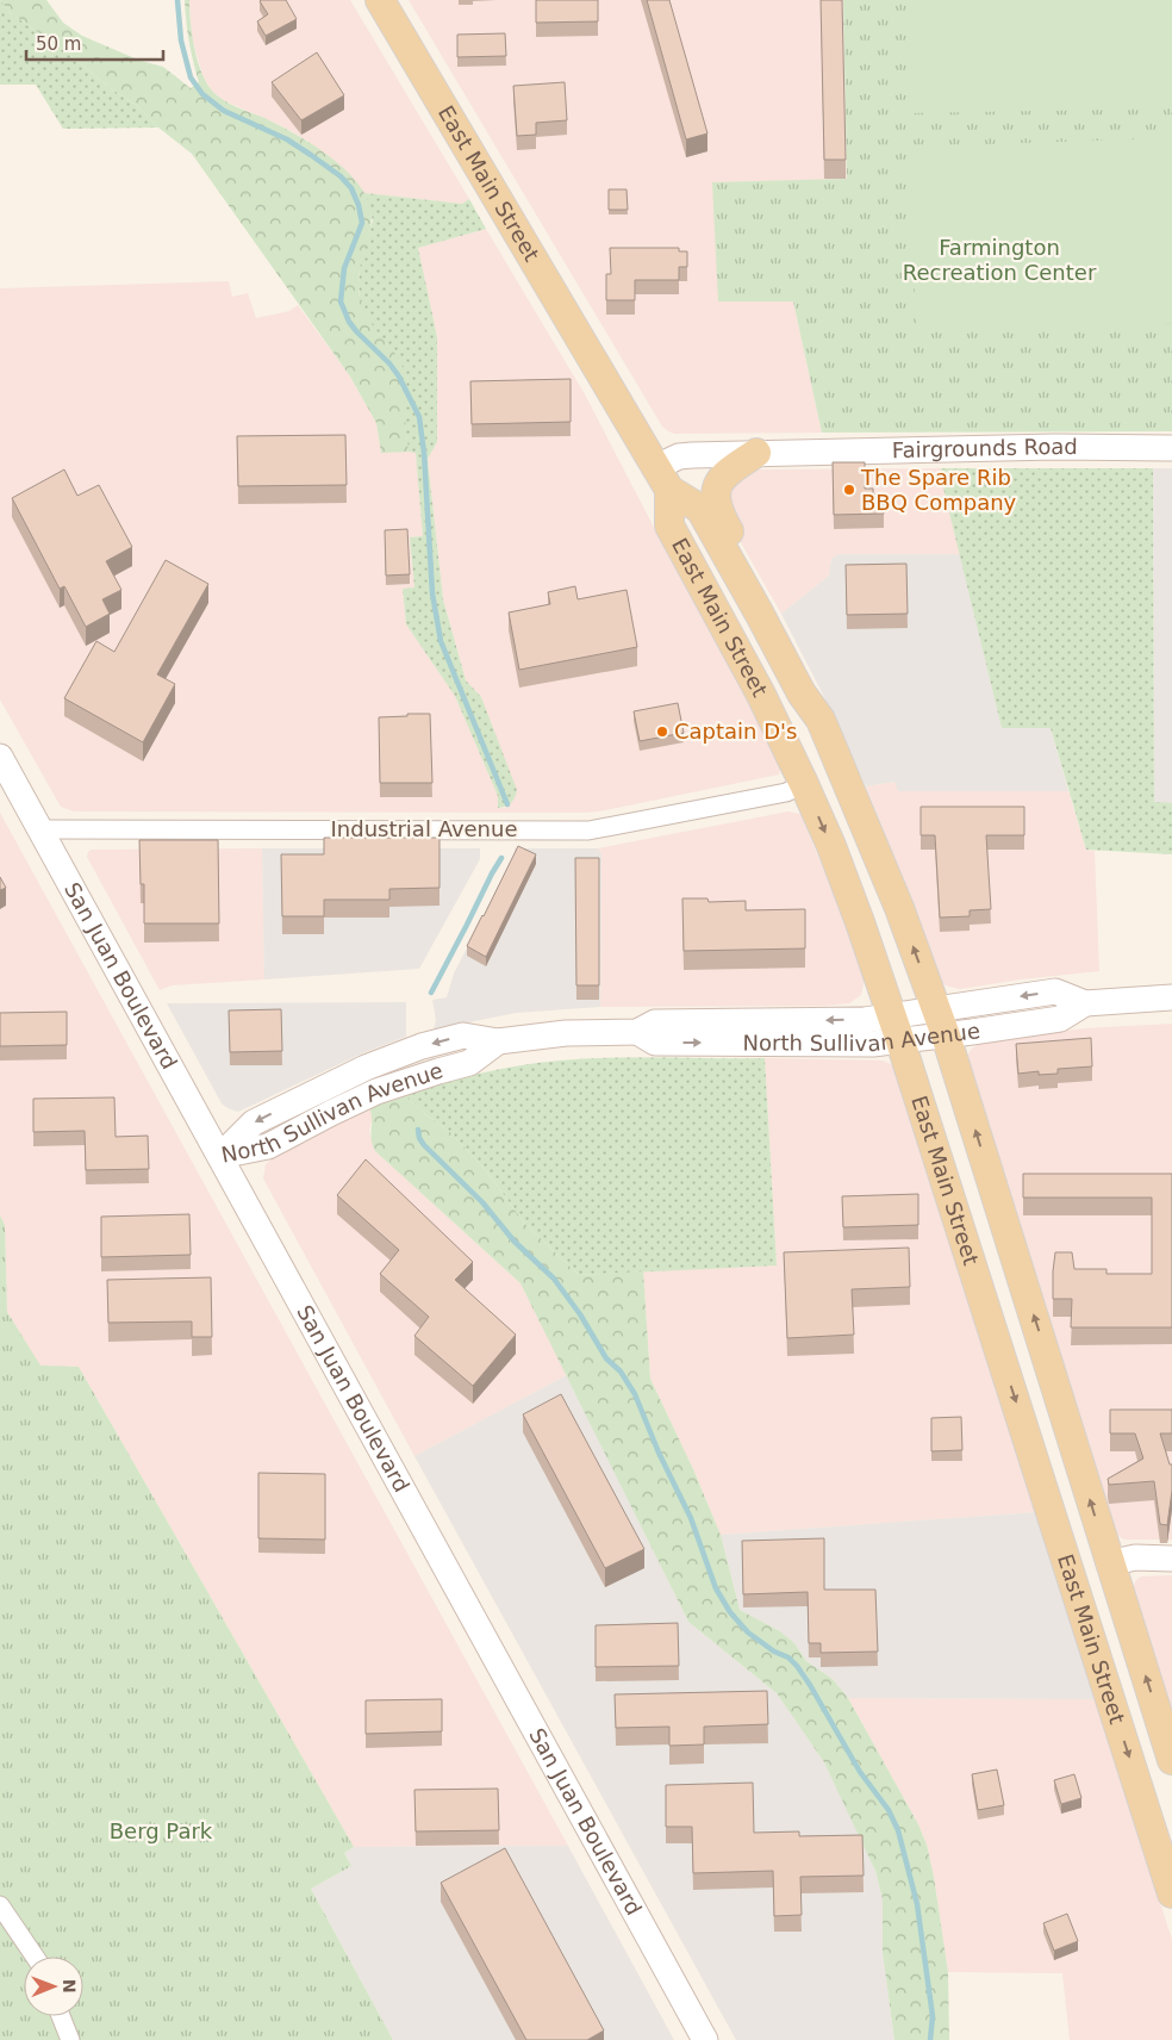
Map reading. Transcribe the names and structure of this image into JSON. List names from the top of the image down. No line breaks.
{"streets":{"main road":["East Main Street","Fairgrounds Road","San Juan Boulevard","North Sullivan Avenue"],"street":["Industrial Avenue"]},"crossings":[["East Main Street","Fairgrounds Road"],["East Main Street","Industrial Avenue"],["East Main Street","North Sullivan Avenue"],["Industrial Avenue","San Juan Boulevard"],["San Juan Boulevard","North Sullivan Avenue"]],"parks":["Farmington Recreation Center","Berg Park"],"places":["The Spare Rib BBQ Company","Captain D's"],"scale_bar":"50 m","north":"right"}
